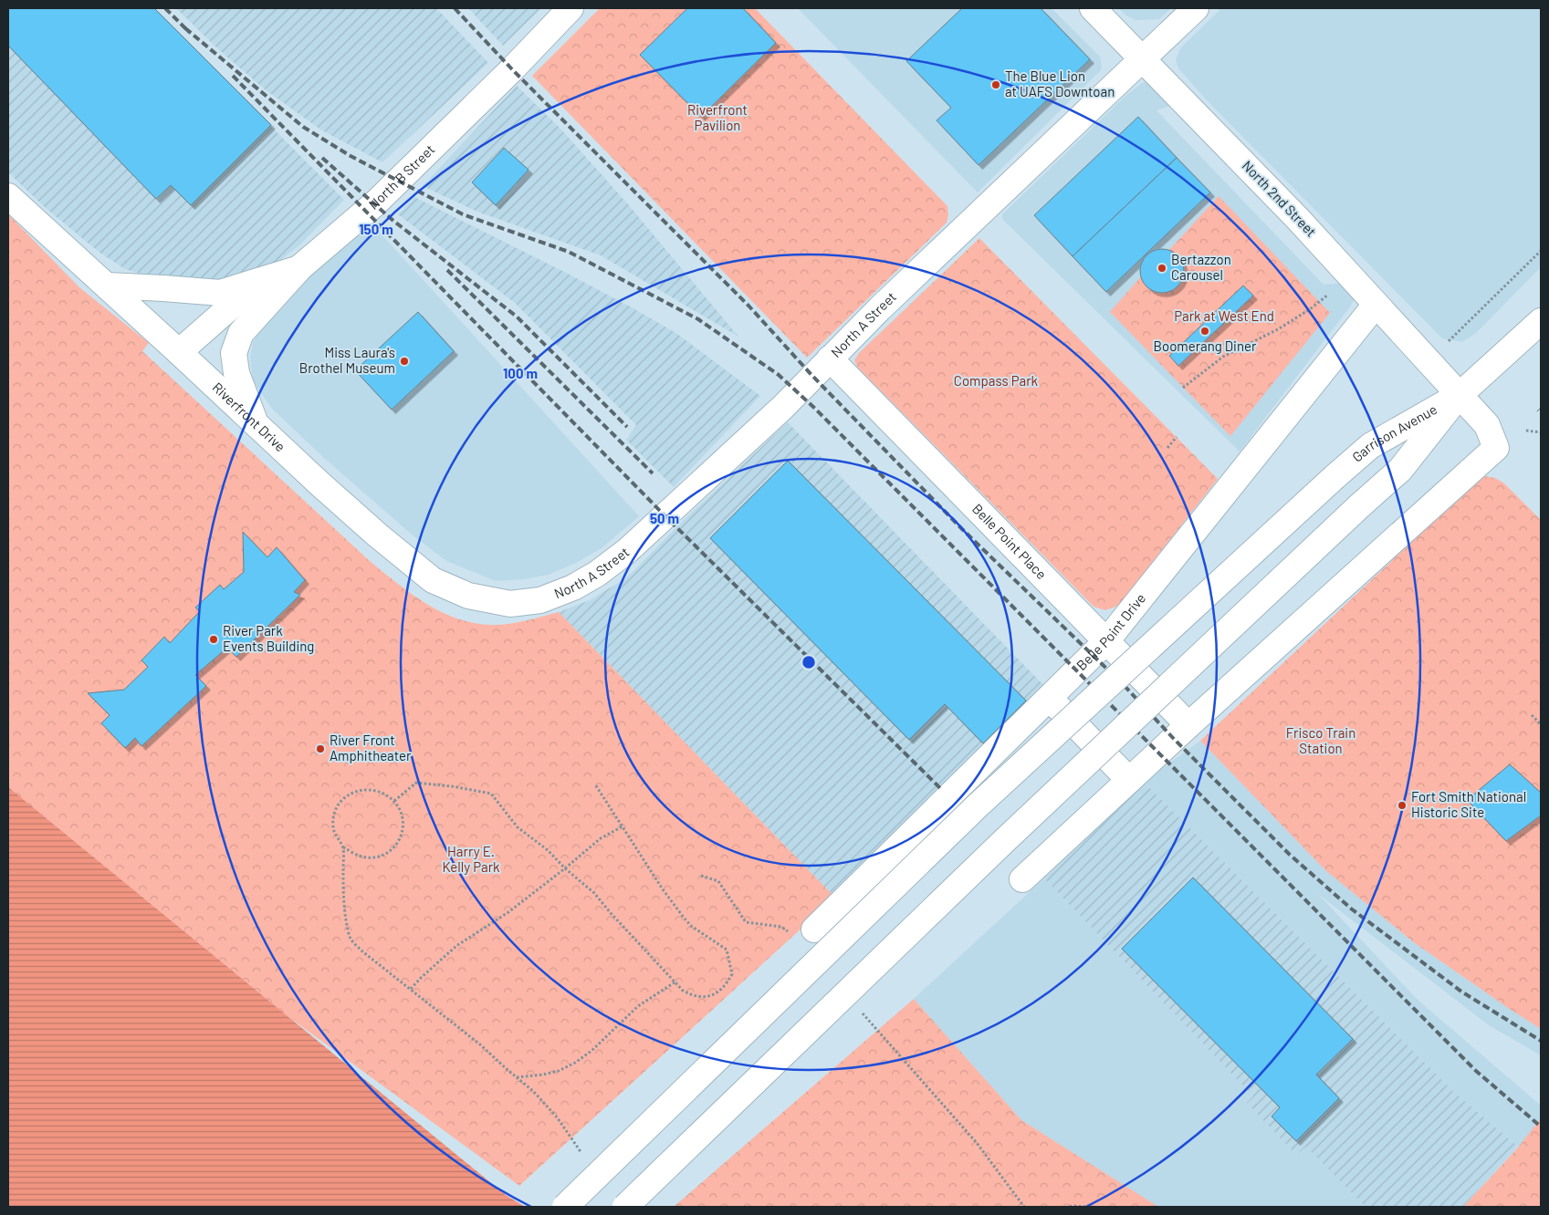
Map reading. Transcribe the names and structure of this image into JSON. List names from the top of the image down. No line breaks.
{"streets":{"main road":["North B Street","North 2nd Street","North A Street","Riverfront Drive","Garrison Avenue","Belle Point Place","Belle Point Drive"]},"crossings":[["North B Street","Riverfront Drive"],["North 2nd Street","North A Street"],["North 2nd Street","Garrison Avenue"],["North 2nd Street","Belle Point Place"],["North 2nd Street","Belle Point Drive"],["North A Street","Riverfront Drive"],["North A Street","Belle Point Place"],["Belle Point Place","Belle Point Drive"]],"parks":["Riverfront Pavilion","Park at West End","Compass Park","Frisco Train Station","Harry E. Kelly Park"],"places":["The Blue Lion at UAFS Downtoan","Bertazzon Carousel","Boomerang Diner","Miss Laura's Brothel Museum","River Park Events Building","River Front Amphitheater","Fort Smith National Historic Site"],"rings":["150 m","100 m","50 m"]}
